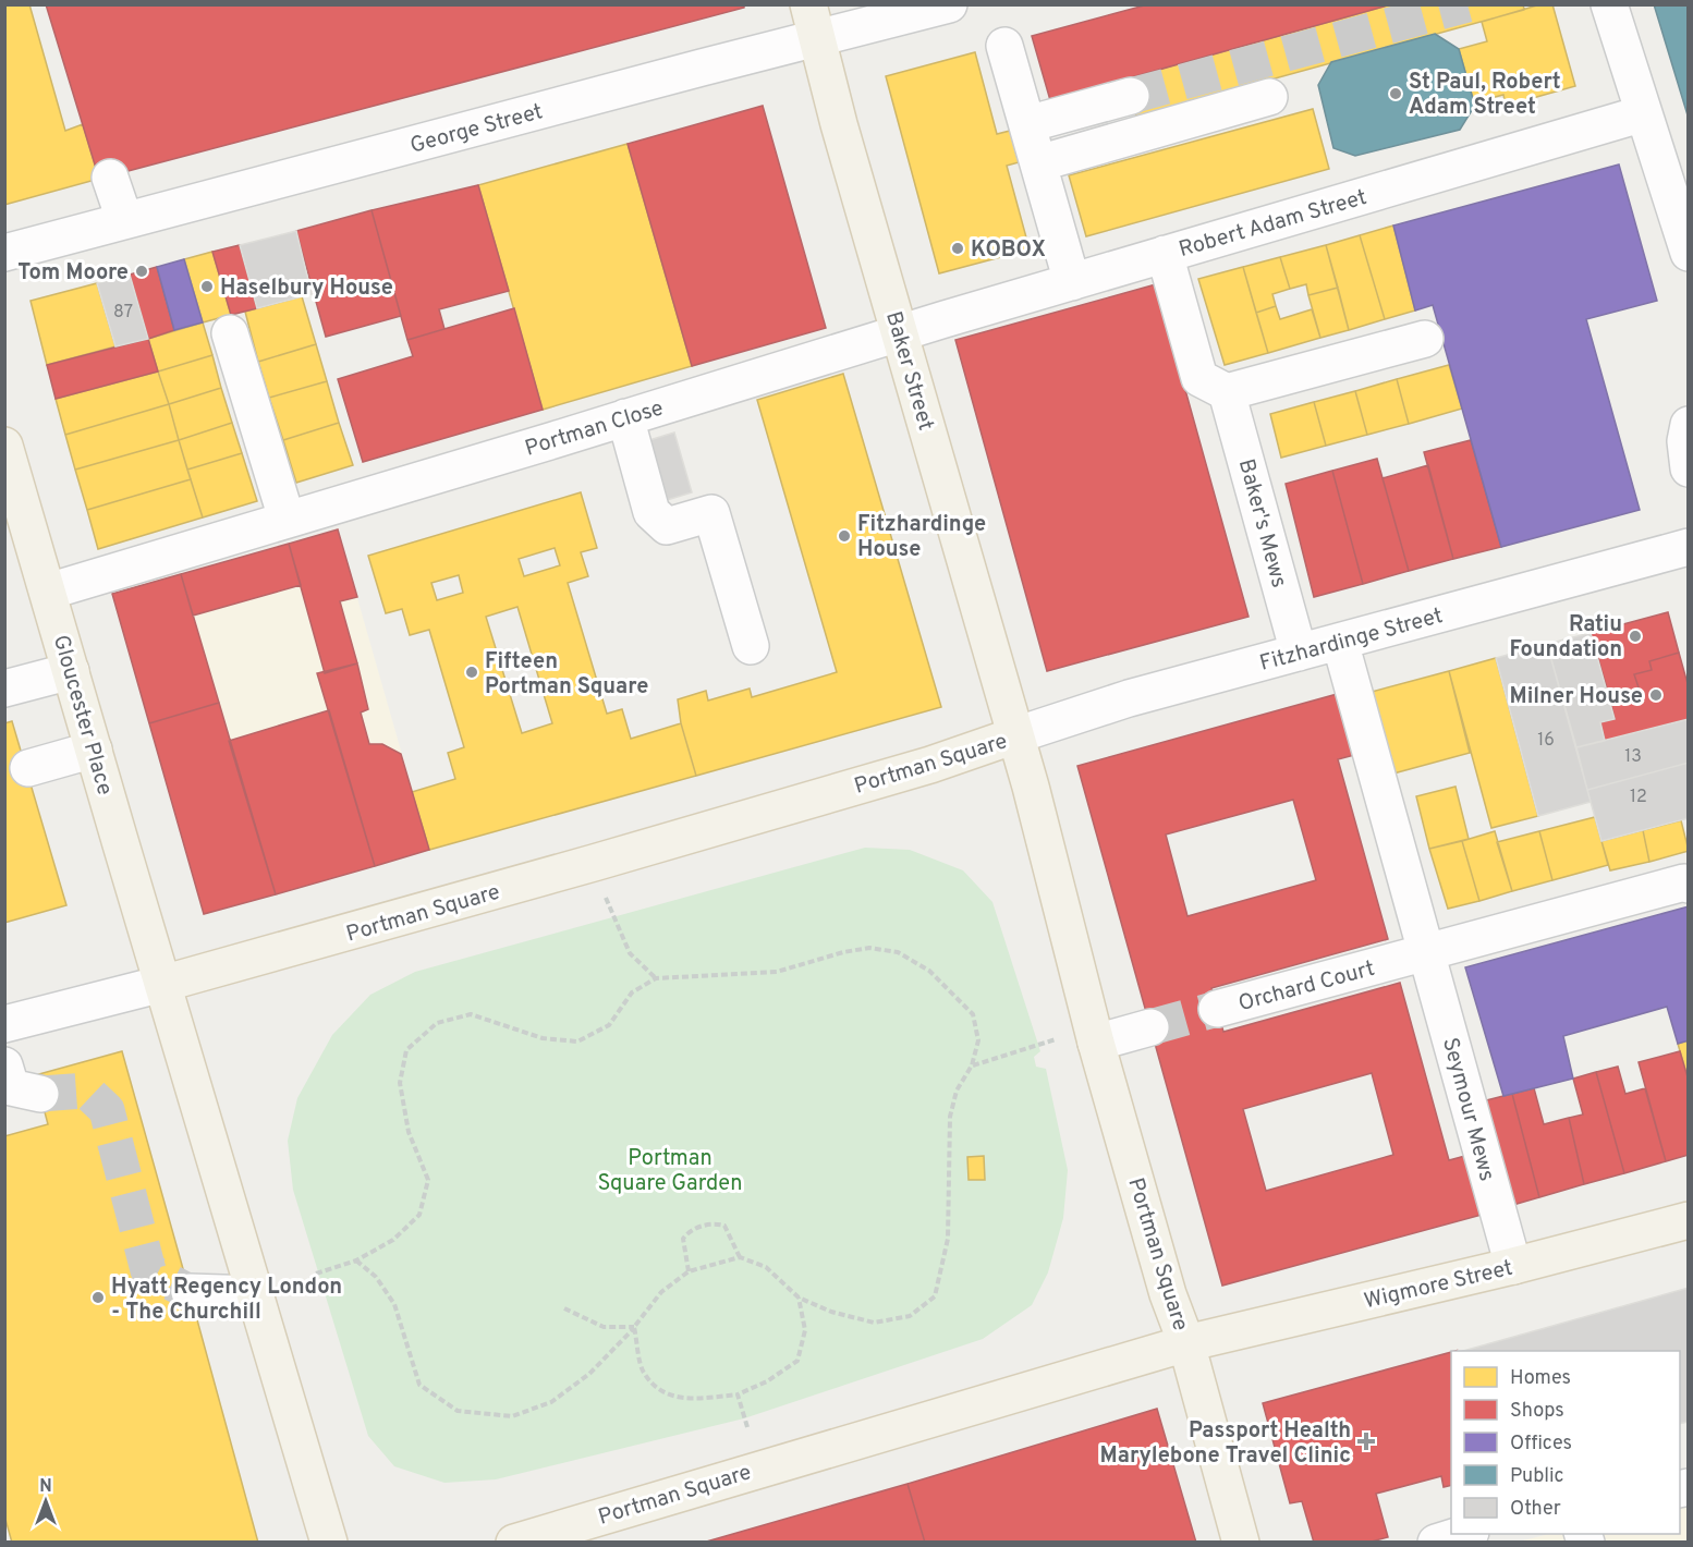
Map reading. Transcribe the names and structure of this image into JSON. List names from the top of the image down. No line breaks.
{"streets":{"main road":["Baker Street","Gloucester Place","Portman Square","Wigmore Street"],"street":["George Street","Robert Adam Street","Portman Close","Baker's Mews","Fitzhardinge Street","Orchard Court","Seymour Mews"]},"crossings":[["George Street","Baker Street"],["Robert Adam Street","Baker Street"],["Robert Adam Street","Portman Close"],["Baker Street","Portman Close"],["Baker Street","Fitzhardinge Street"],["Baker Street","Portman Square"],["Portman Close","Gloucester Place"],["Baker's Mews","Fitzhardinge Street"],["Fitzhardinge Street","Portman Square"],["Fitzhardinge Street","Seymour Mews"],["Gloucester Place","Portman Square"],["Portman Square","Wigmore Street"],["Orchard Court","Seymour Mews"],["Seymour Mews","Wigmore Street"]],"parks":["Portman Square Garden"],"places":{"other":["St Paul, Robert Adam Street","KOBOX","Tom Moore","Haselbury House","Fitzhardinge House","Ratiu Foundation","Fifteen Portman Square","Milner House","Hyatt Regency London - The Churchill"],"health":["Passport Health Marylebone Travel Clinic"]},"house_numbers":["87","16","13","12"],"legend":["Homes","Shops","Offices","Public","Other"],"north":"top"}
